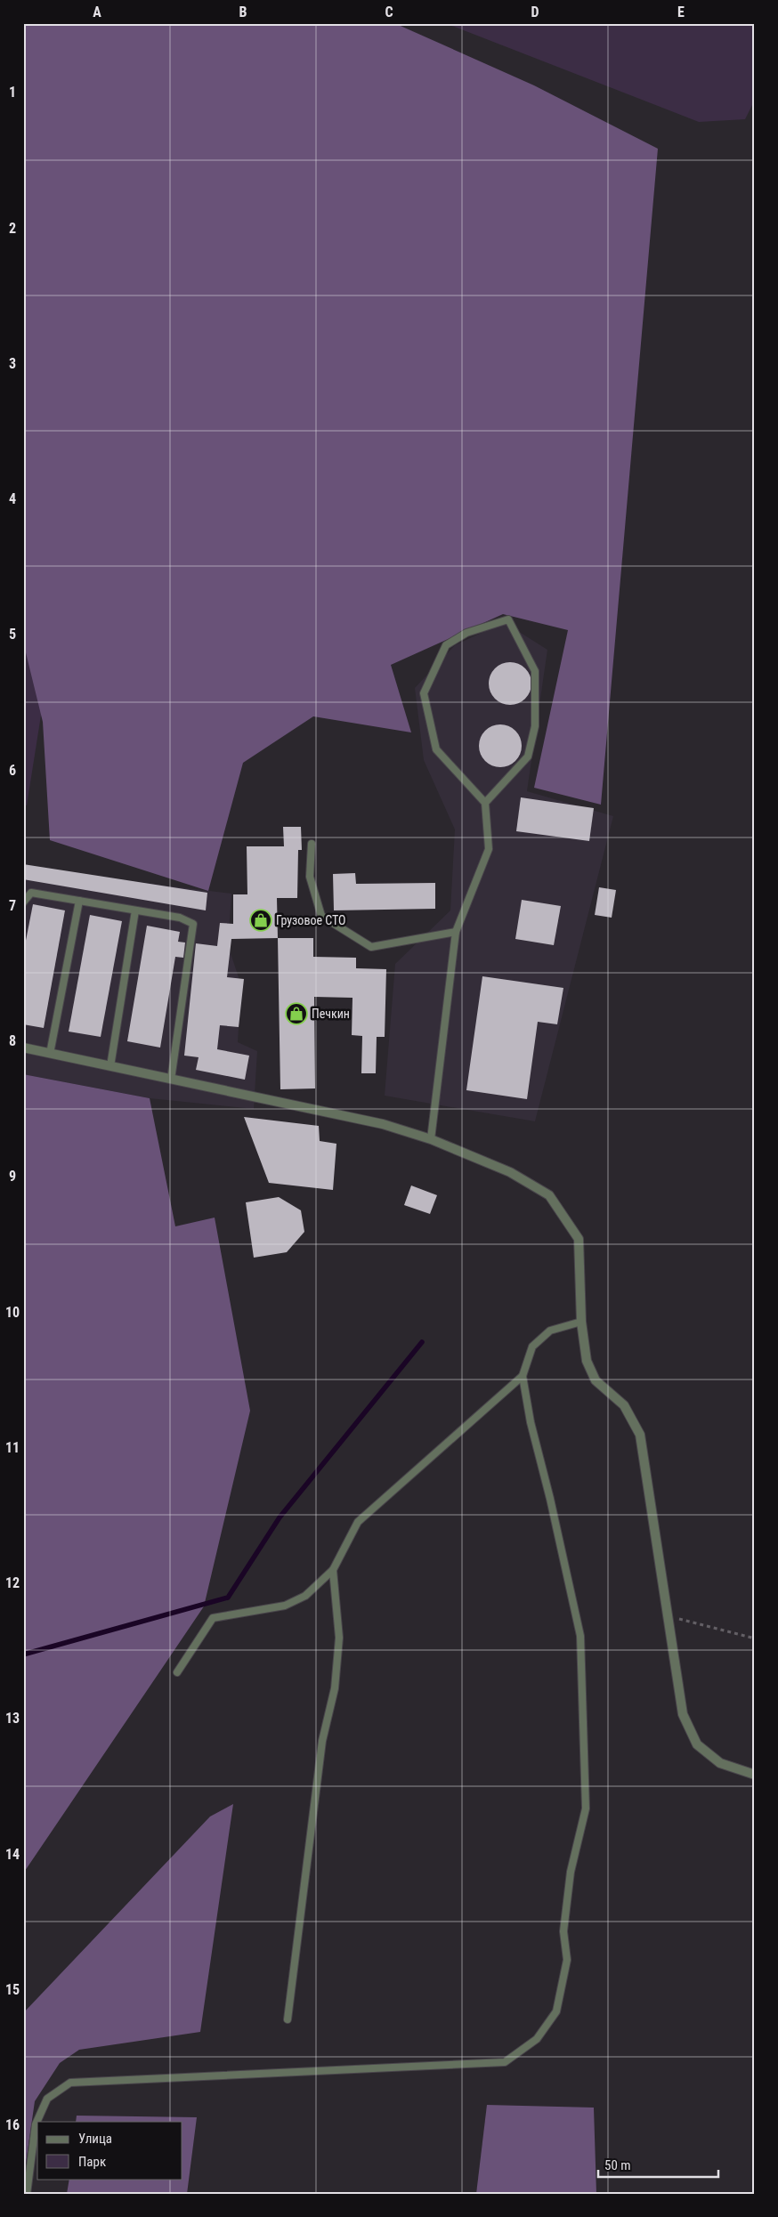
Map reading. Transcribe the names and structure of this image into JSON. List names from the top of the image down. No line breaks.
{"places":{"shop":["Грузовое СТО","Печкин"]},"legend":["Улица","Парк"],"scale_bar":"50 m","grid":{"columns":["A","B","C","D","E"],"rows":["1","2","3","4","5","6","7","8","9","10","11","12","13","14","15","16"]}}
